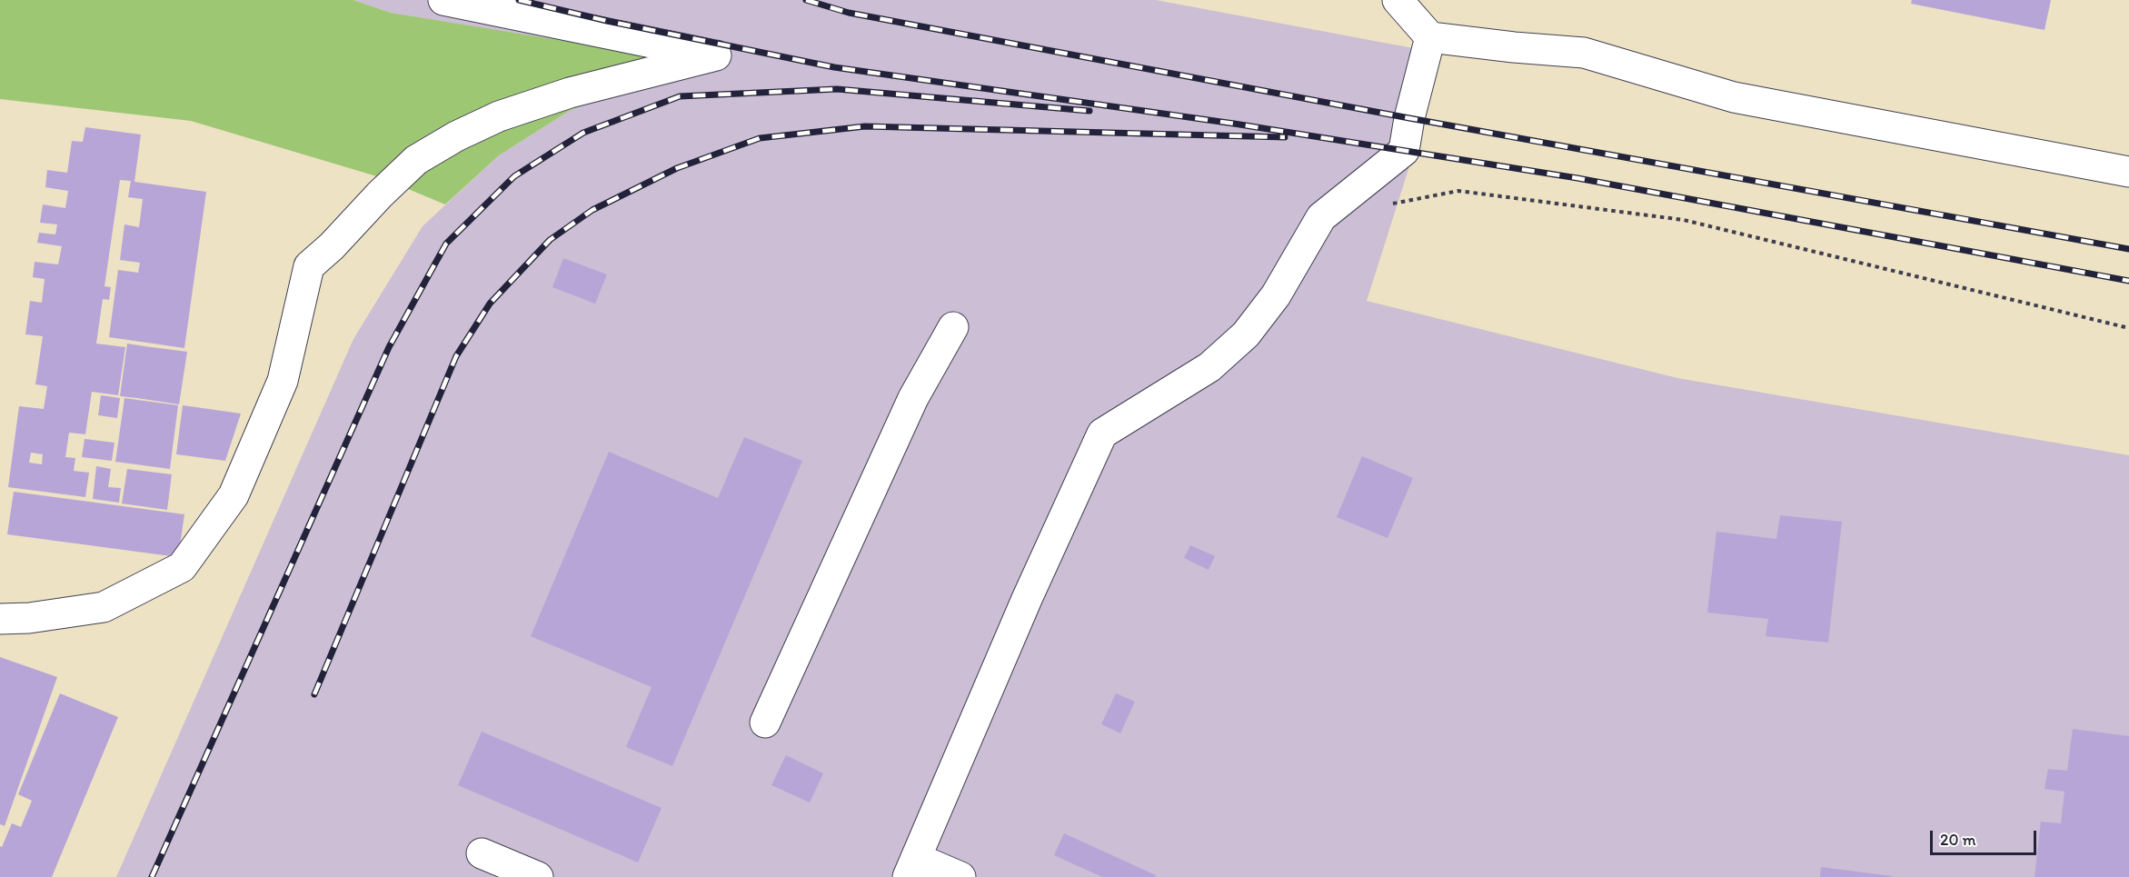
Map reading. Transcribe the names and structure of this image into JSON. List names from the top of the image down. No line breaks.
{"scale_bar":"20 m"}
